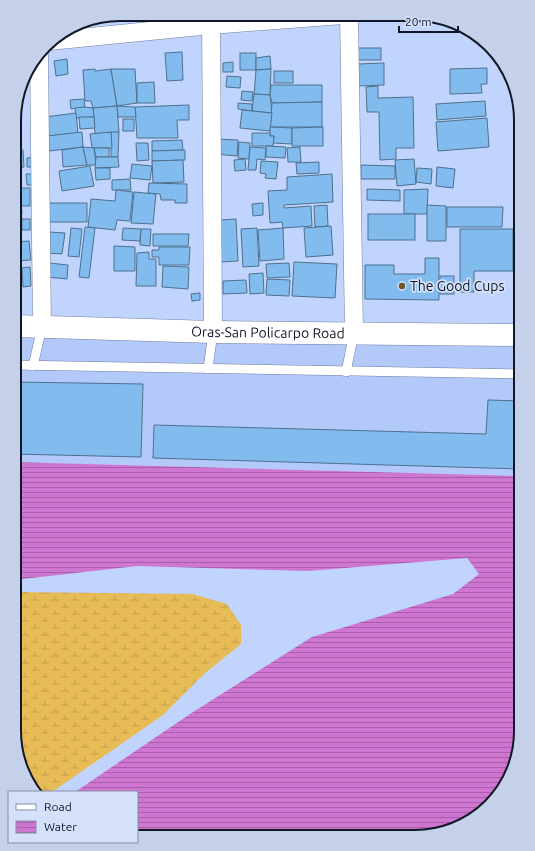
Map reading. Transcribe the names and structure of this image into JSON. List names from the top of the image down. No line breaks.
{"streets":{"main road":["Oras-San Policarpo Road"]},"places":["The Good Cups"],"legend":["Road","Water"],"scale_bar":"20 m"}
